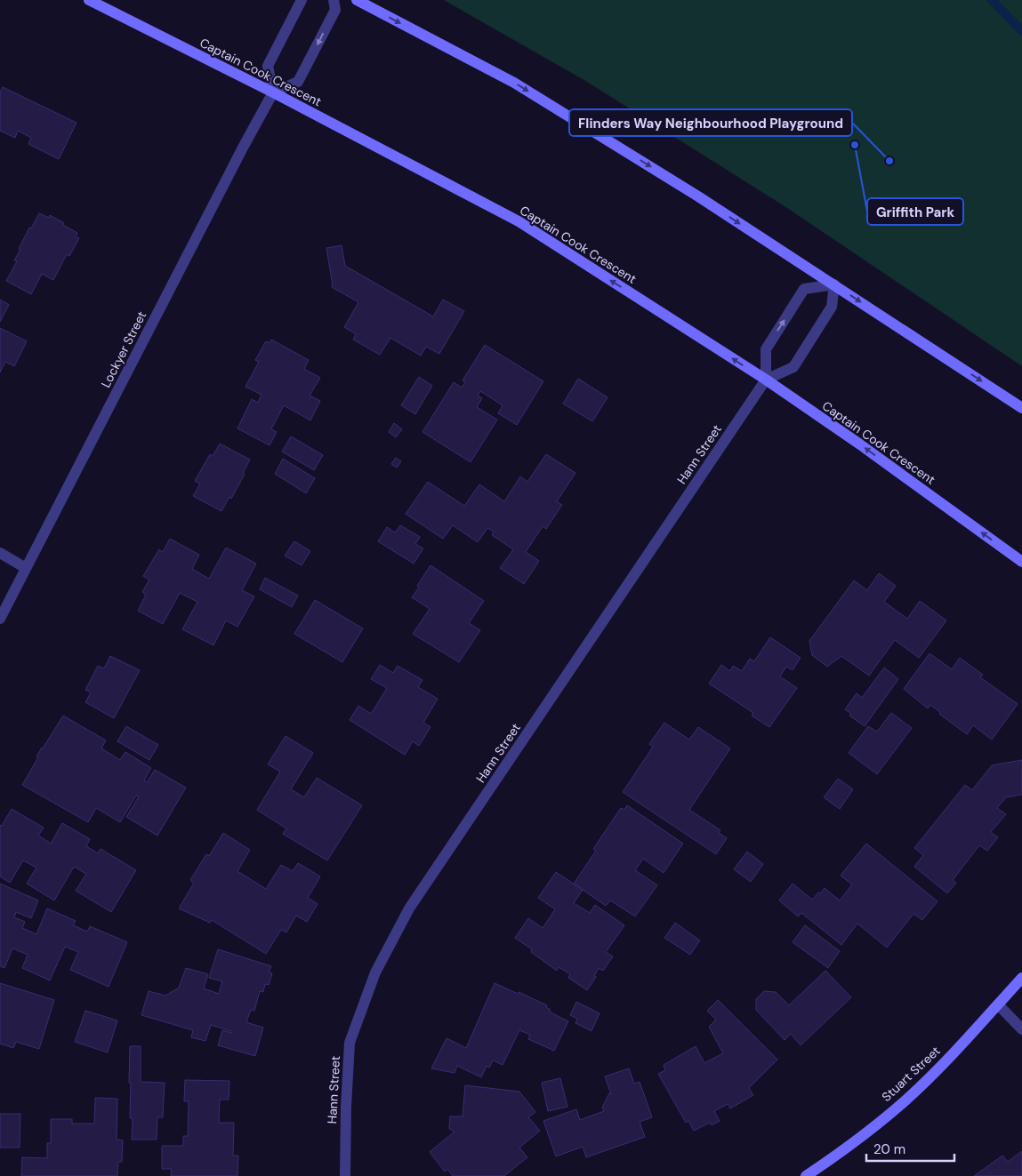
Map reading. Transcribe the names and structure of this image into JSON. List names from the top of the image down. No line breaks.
{"streets":{"main road":["Captain Cook Crescent","Stuart Street"],"street":["Lockyer Street","Hann Street"]},"crossings":[["Captain Cook Crescent","Lockyer Street"],["Captain Cook Crescent","Hann Street"]],"one_way":["Captain Cook Crescent"],"places":["Griffith Park","Flinders Way Neighbourhood Playground"],"scale_bar":"20 m"}
